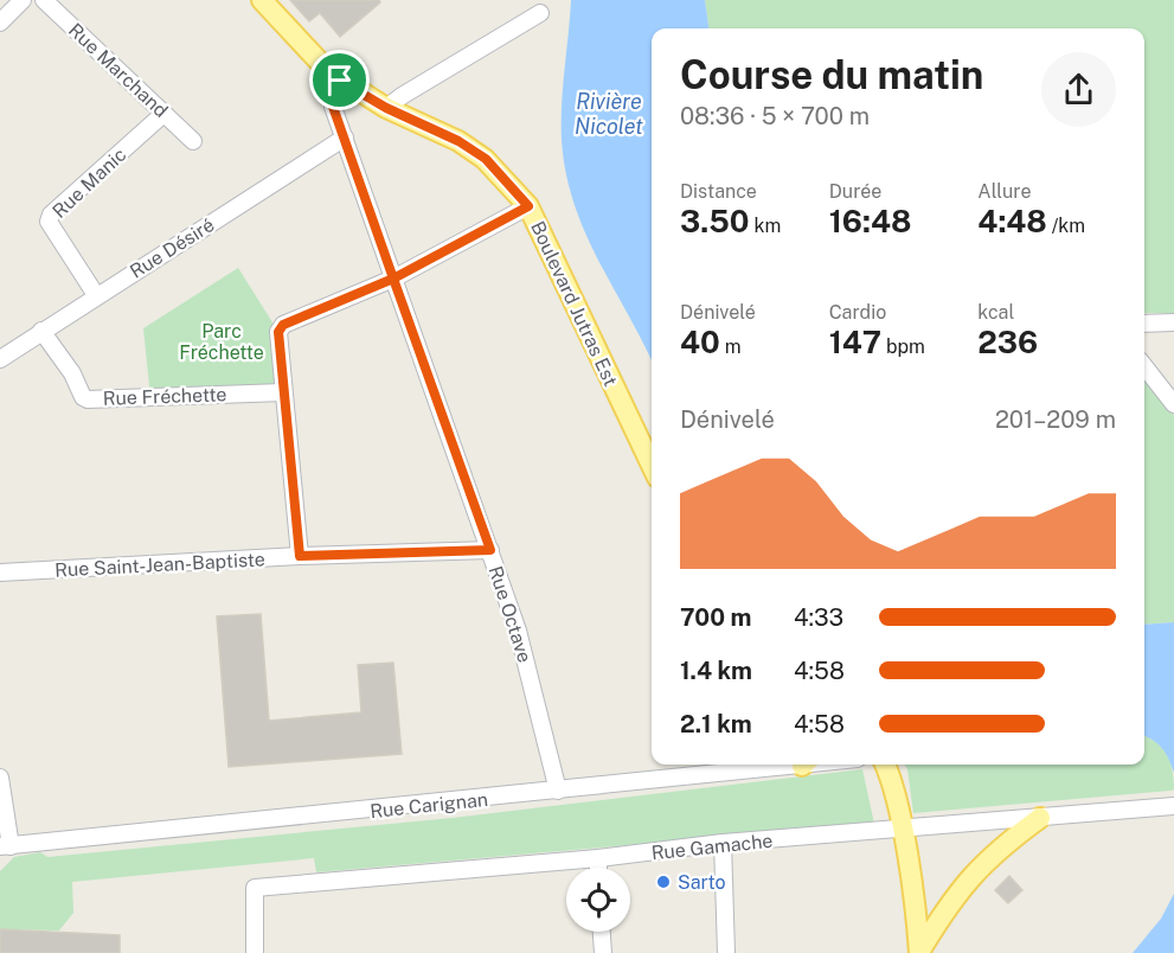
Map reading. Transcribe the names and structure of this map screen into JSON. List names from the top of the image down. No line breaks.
{"streets":{"main road":["Boulevard Jutras Est"],"street":["Rue Marchand","Rue Manic","Rue Désiré","Rue Fréchette","Rue Saint-Jean-Baptiste","Rue Octave","Rue Carignan","Rue Gamache"]},"crossings":[["Rue Marchand","Rue Manic"],["Rue Manic","Rue Désiré"],["Rue Désiré","Rue Fréchette"],["Rue Désiré","Rue Octave"],["Boulevard Jutras Est","Rue Octave"],["Rue Saint-Jean-Baptiste","Rue Octave"],["Rue Octave","Rue Carignan"]],"water":["Rivière Nicolet"],"parks":["Parc Fréchette"],"places":["Sarto"],"page":{"heading":["Course du matin","08:36 · 5 × 700 m"],"stats":[["Distance","3.50 km"],["Durée","16:48"],["Allure","4:48 /km"],["Dénivelé","40 m"],["Cardio","147 bpm"],["kcal","236"]],"chart":["Dénivelé","201–209 m"],"list":[{"name":"700 m","note":"4:33"},{"name":"1.4 km","note":"4:58"},{"name":"2.1 km","note":"4:58"}]}}
